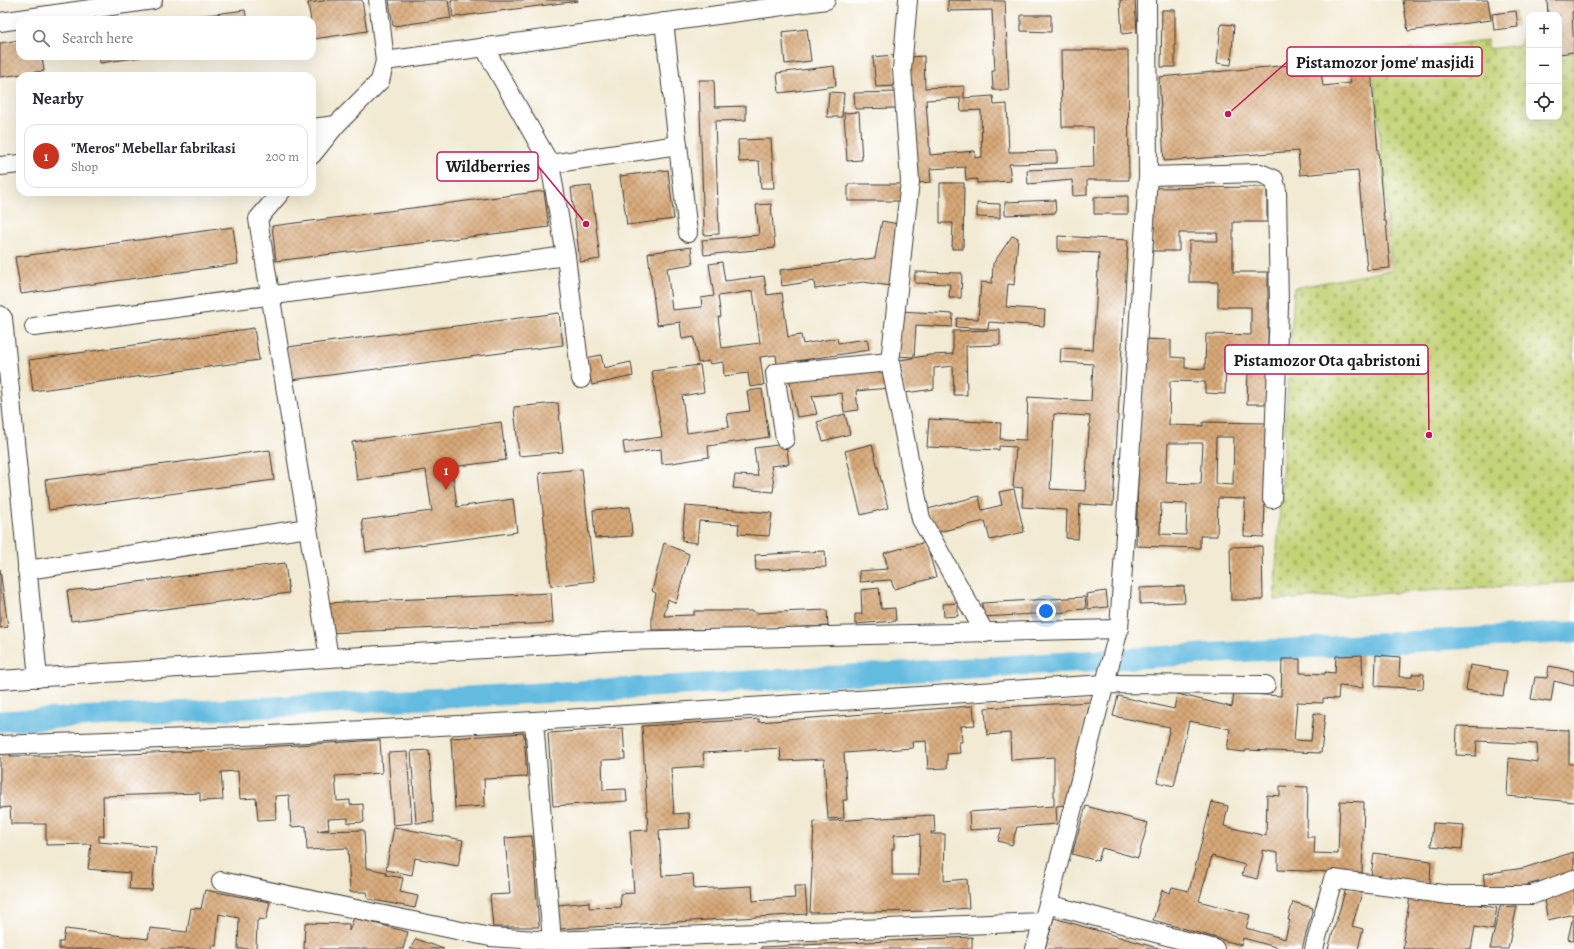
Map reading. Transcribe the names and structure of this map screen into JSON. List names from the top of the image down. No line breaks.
{"places":["Pistamozor jome' masjidi","Wildberries","Pistamozor Ota qabristoni"],"page":{"map_buttons":["+","−"],"search":"Search here","heading":"Nearby","list":[{"mark":"1","name":"\"Meros\" Mebellar fabrikasi","note":"Shop","value":"200 m"}],"pins":"1"}}
